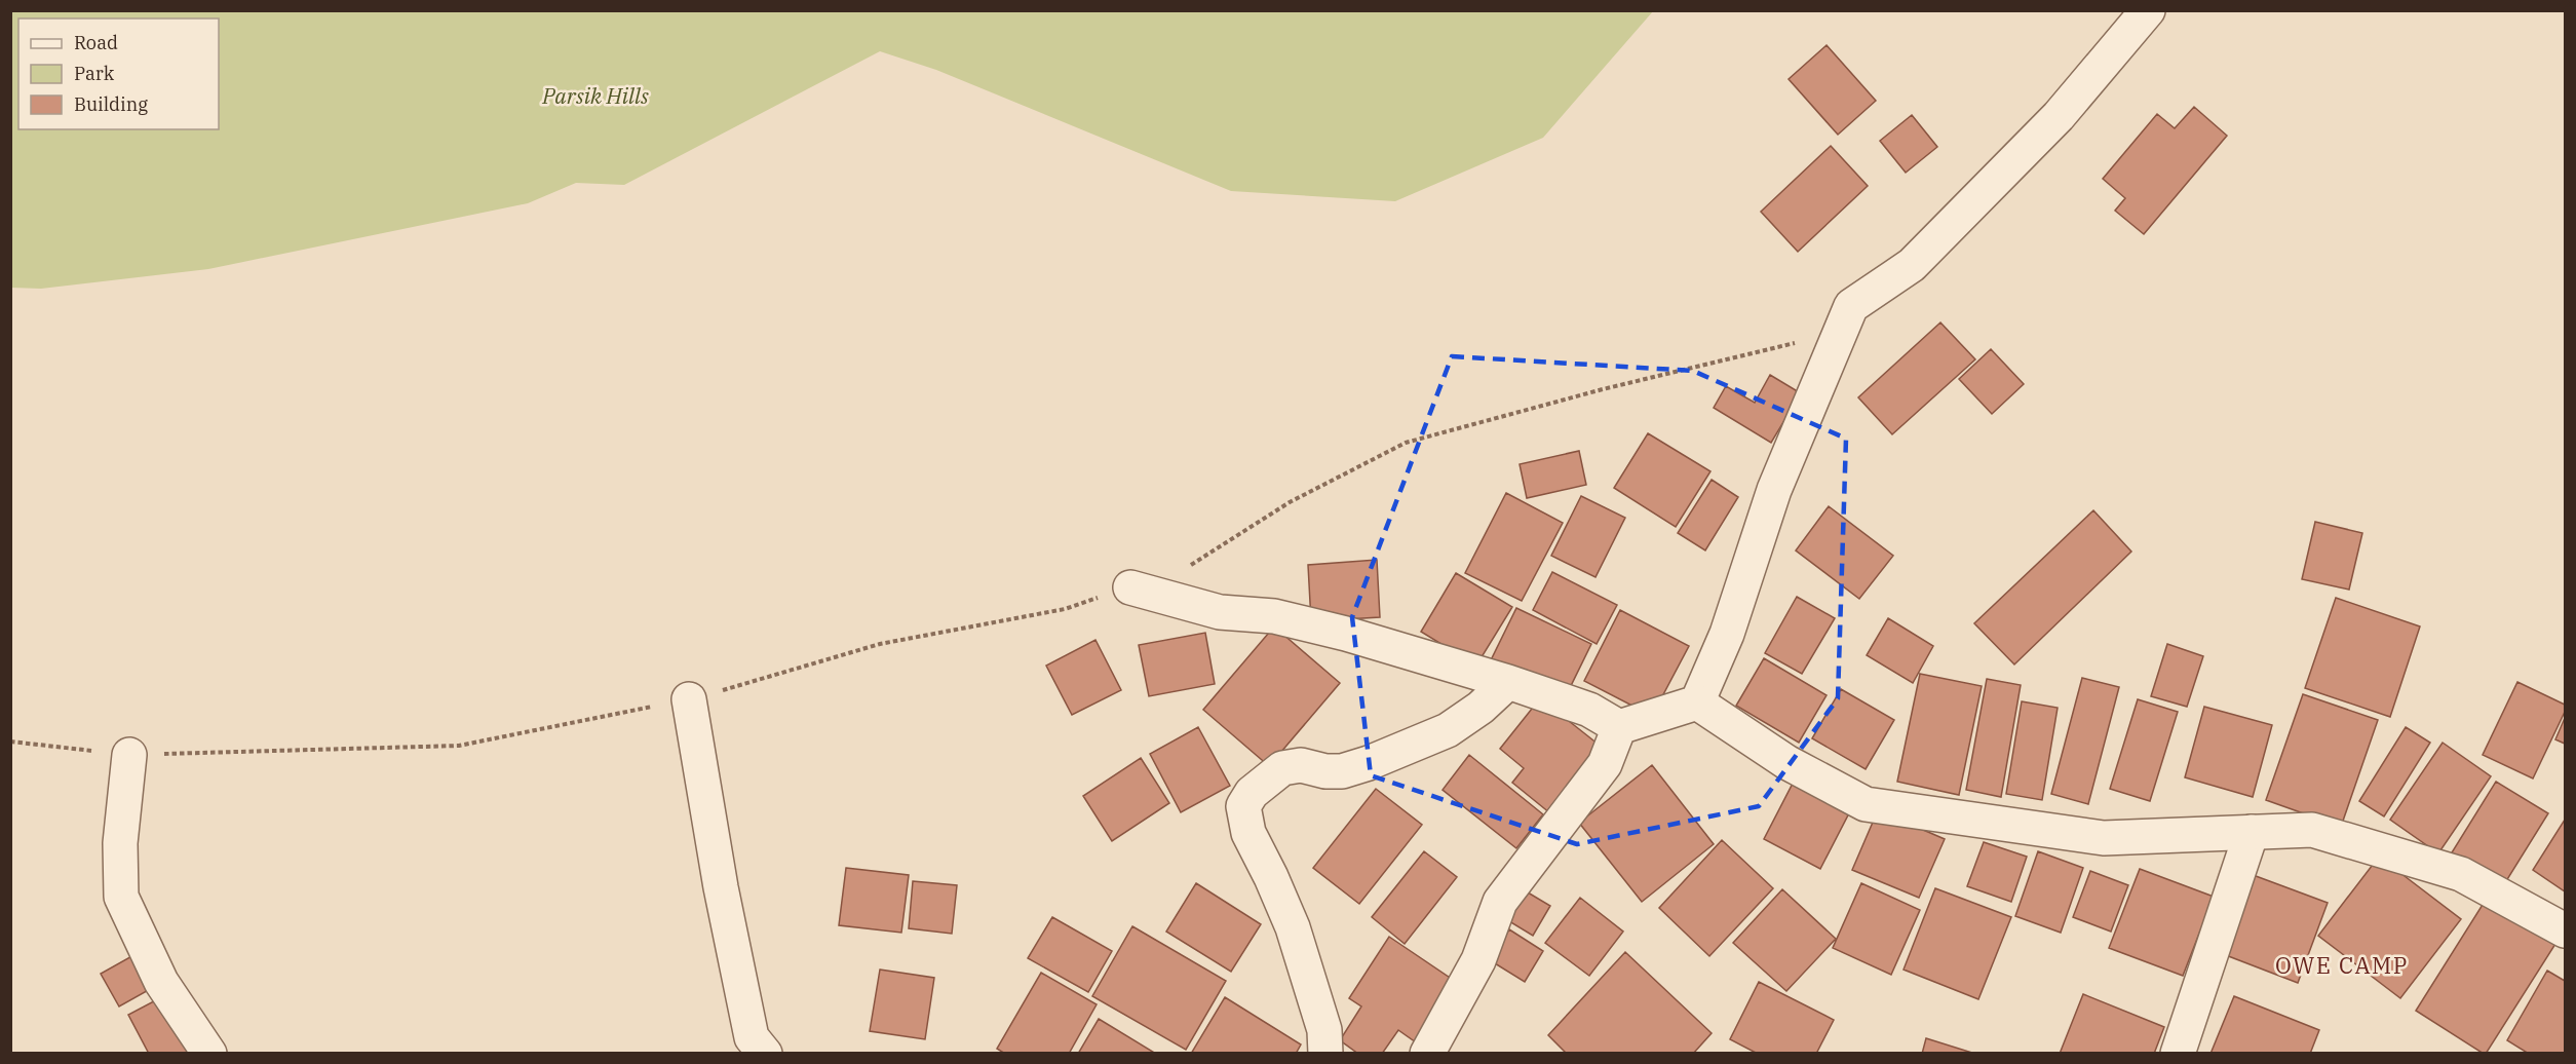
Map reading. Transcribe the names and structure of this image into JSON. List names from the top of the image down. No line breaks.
{"districts":["OWE CAMP"],"parks":["Parsik Hills"],"legend":["Road","Park","Building"]}
